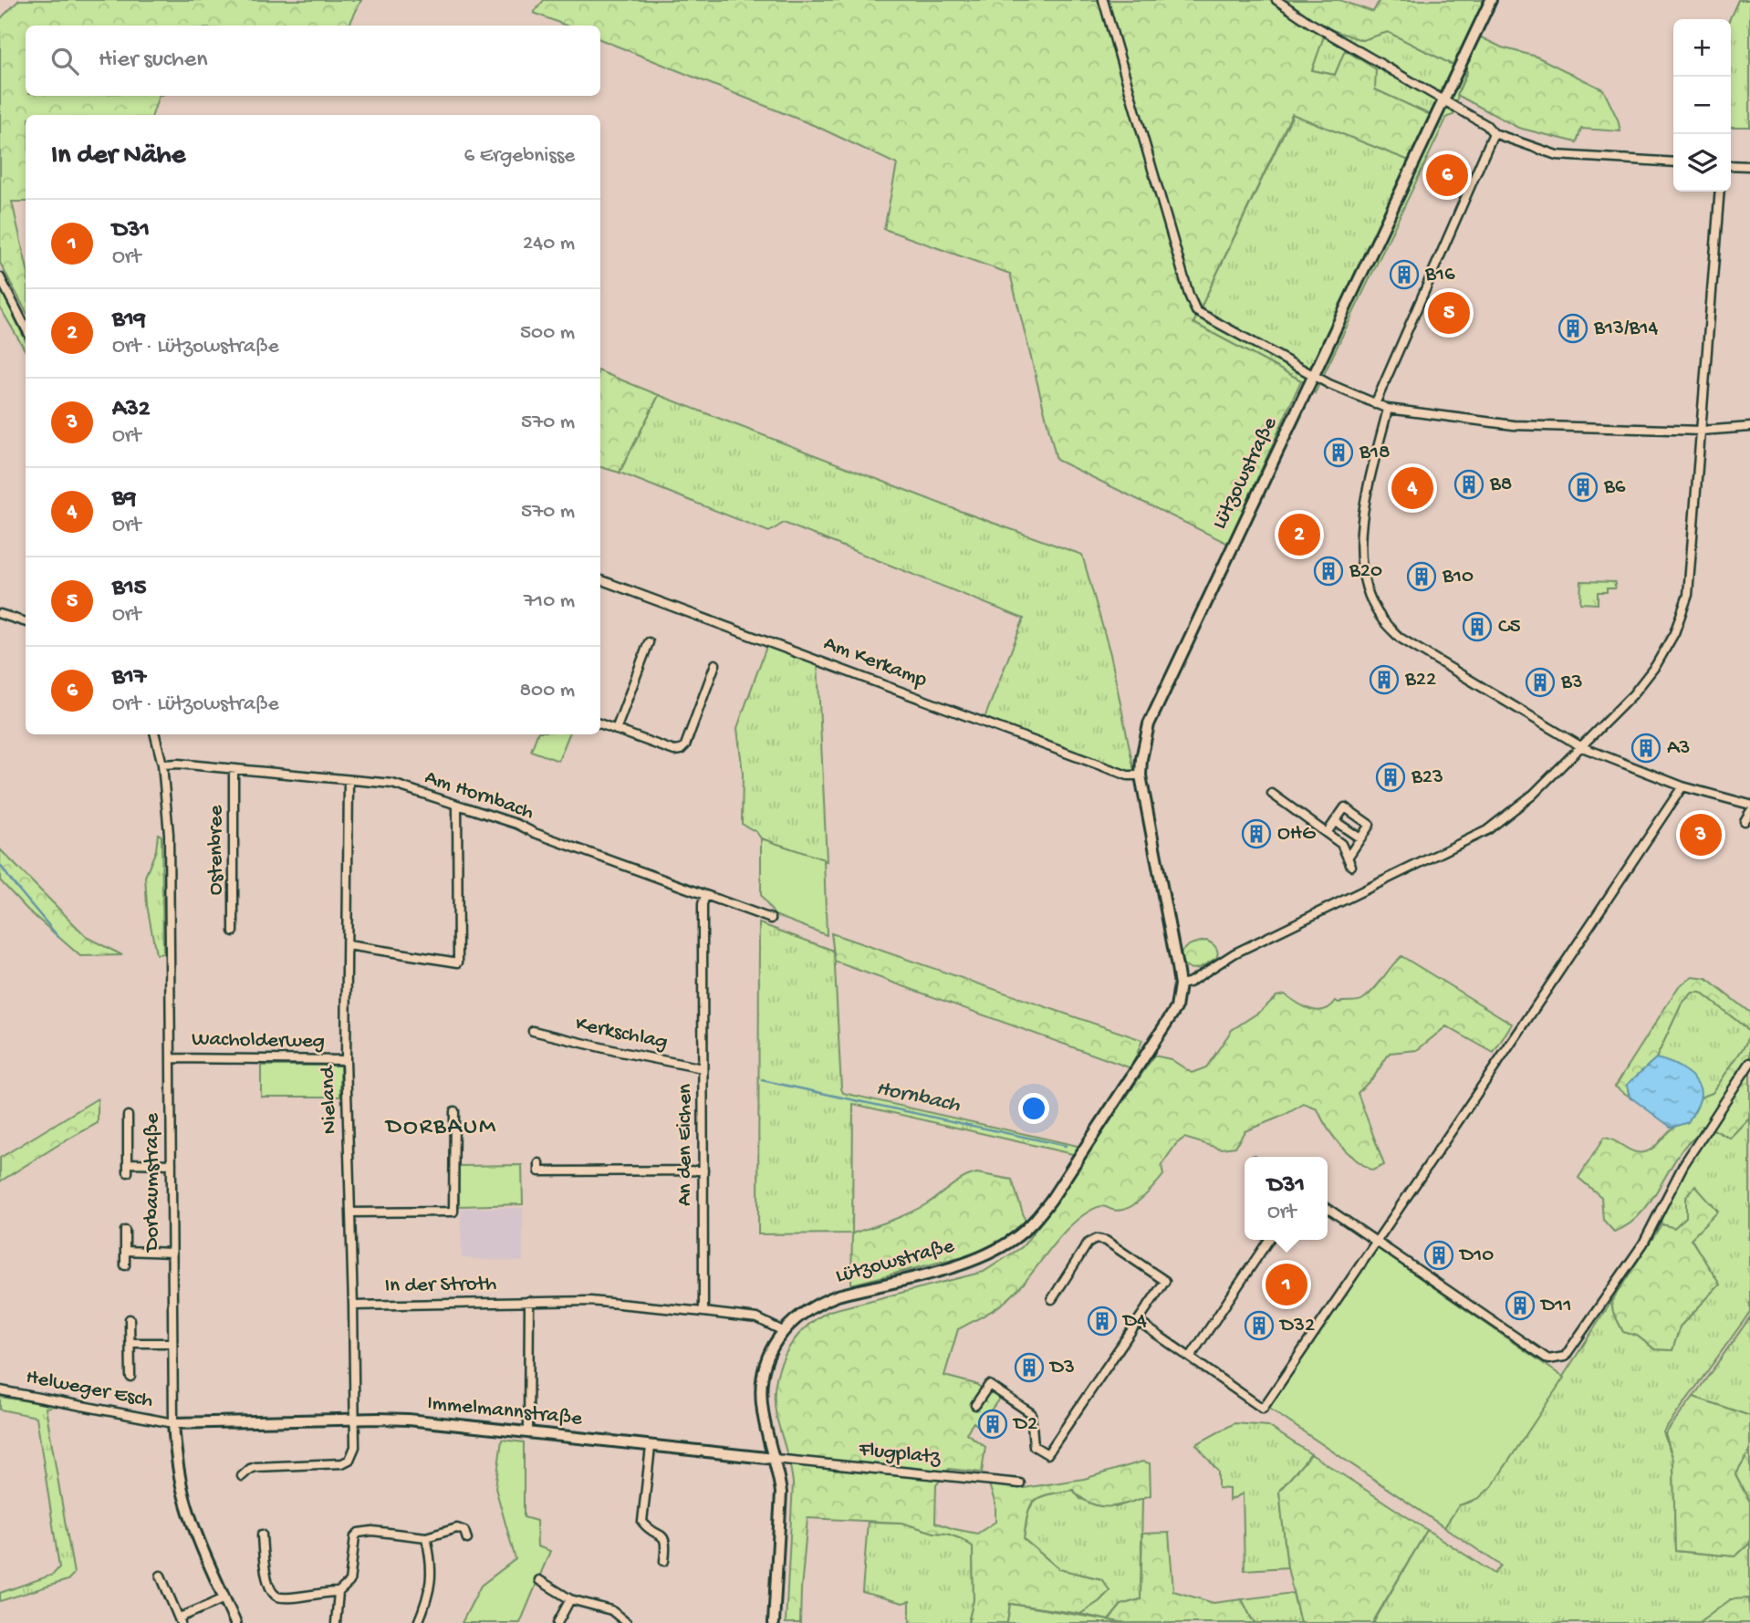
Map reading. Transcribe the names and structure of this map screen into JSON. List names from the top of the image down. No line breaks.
{"streets":{"street":["Lützowstraße","Am Kerkamp","Am Hornbach","Ostenbree","Kerkschlag","Wacholderweg","Nieland","An den Eichen","Dorbaumstraße","In der Stroth","Helweger Esch","Immelmannstraße","Flugplatz"]},"crossings":[["Lützowstraße","Am Kerkamp"],["Lützowstraße","Immelmannstraße"],["Lützowstraße","Flugplatz"],["Am Hornbach","Ostenbree"],["Am Hornbach","Nieland"],["Am Hornbach","An den Eichen"],["Am Hornbach","Dorbaumstraße"],["Kerkschlag","An den Eichen"],["Wacholderweg","Nieland"],["Wacholderweg","Dorbaumstraße"],["Nieland","In der Stroth"],["Nieland","Immelmannstraße"],["An den Eichen","In der Stroth"],["Dorbaumstraße","Helweger Esch"],["Dorbaumstraße","Immelmannstraße"],["Helweger Esch","Immelmannstraße"],["Immelmannstraße","Flugplatz"]],"districts":["DORBAUM"],"water":["Hornbach"],"places":{"building":["B16","B13/B14","B18","B8","B6","B20","B10","C5","B22","B3","A3","B23","OHG","D10","D11","D4","D32","D3","D2"]},"page":{"map_buttons":["+","−"],"search":"Hier suchen","heading":["In der Nähe","6 Ergebnisse"],"pins":["6","5","4","2","3","1"],"list":[{"mark":"1","name":"D31","note":"Ort","value":"240 m"},{"mark":"2","name":"B19","note":"Ort · Lützowstraße","value":"500 m"},{"mark":"3","name":"A32","note":"Ort","value":"570 m"},{"mark":"4","name":"B9","note":"Ort","value":"570 m"},{"mark":"5","name":"B15","note":"Ort","value":"710 m"},{"mark":"6","name":"B17","note":"Ort · Lützowstraße","value":"800 m"}],"popup":["D31","Ort"]}}
